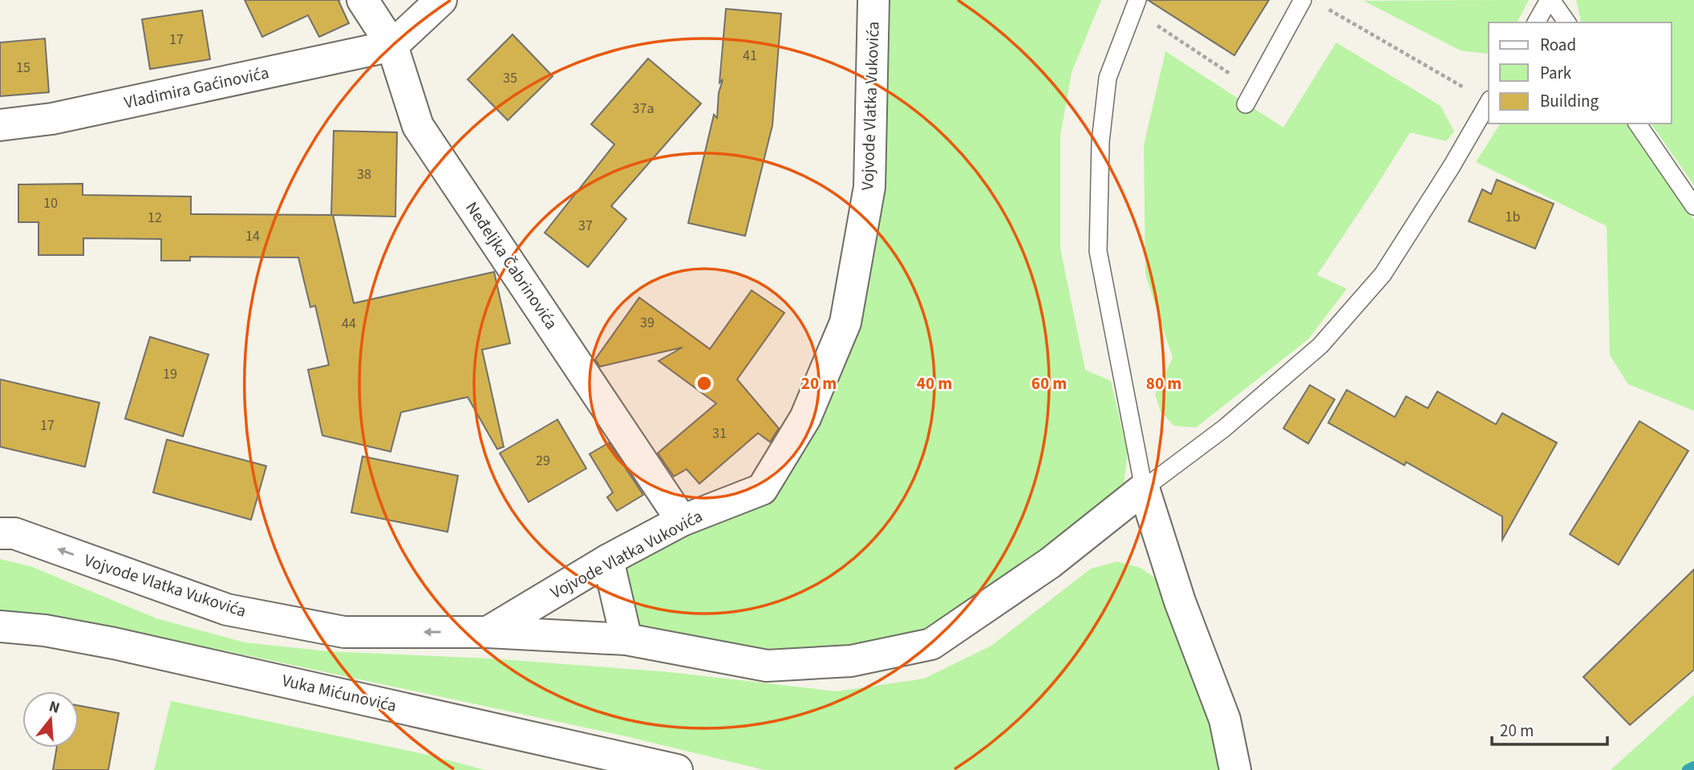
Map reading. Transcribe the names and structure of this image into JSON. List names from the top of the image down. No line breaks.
{"streets":{"street":["Vladimira Gaćinovića","Vojvode Vlatka Vukovića","Neđeljka Čabrinovića","Vuka Mićunovića"]},"crossings":[["Vladimira Gaćinovića","Neđeljka Čabrinovića"],["Vojvode Vlatka Vukovića","Neđeljka Čabrinovića"]],"one_way":["Vojvode Vlatka Vukovića"],"house_numbers":["17","41","15","35","37а","38","10","1b","12","37","14","39","44","19","17","31","29"],"legend":["Road","Park","Building"],"scale_bar":"20 m","north":"top","rings":["20 m","40 m","60 m","80 m"]}
